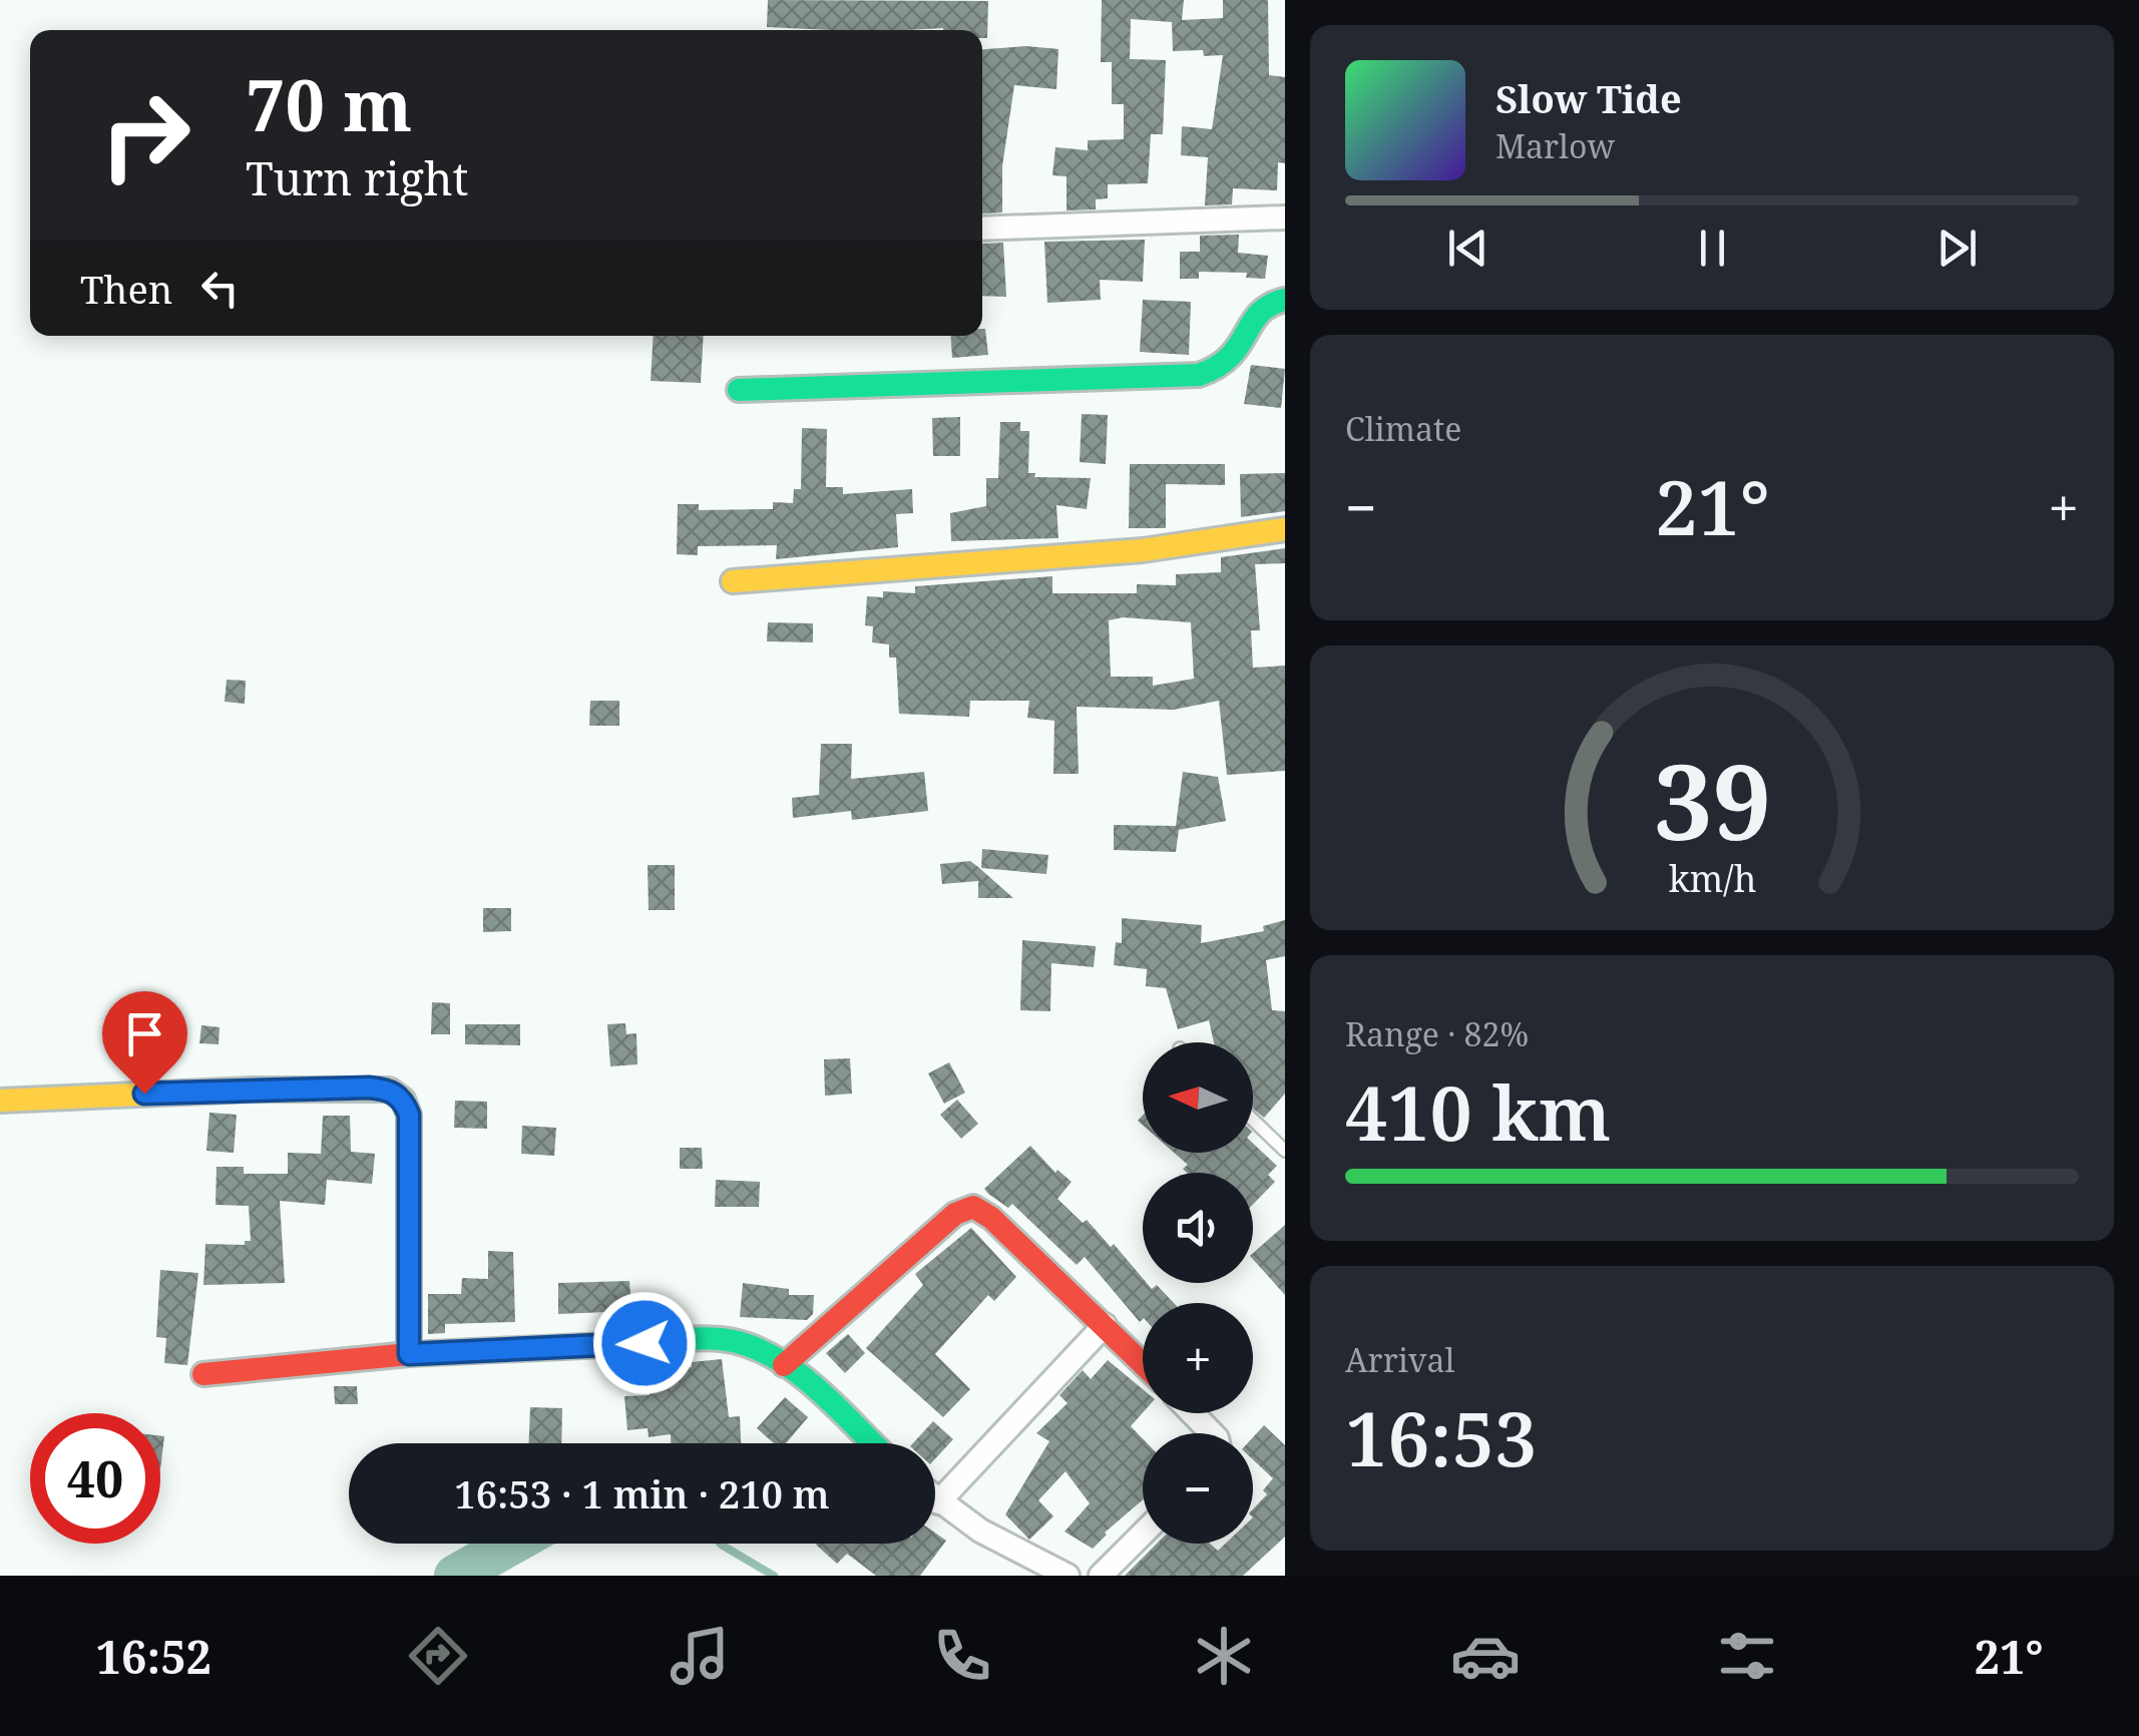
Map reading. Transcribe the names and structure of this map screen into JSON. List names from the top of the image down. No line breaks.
{"north":"left","page":{"turn":["70 m","Turn right"],"song":["Slow Tide","Marlow"],"then":"Then","tile":["Climate",["Range · 82%","410 km"],["Arrival","16:53"]],"heat":["−","21°","+"],"map_buttons":["+","−"],"limit":"40","trip":"16:53 · 1 min · 210 m","tabs":["16:52","21°"],"gauge":["39","km/h"]}}
